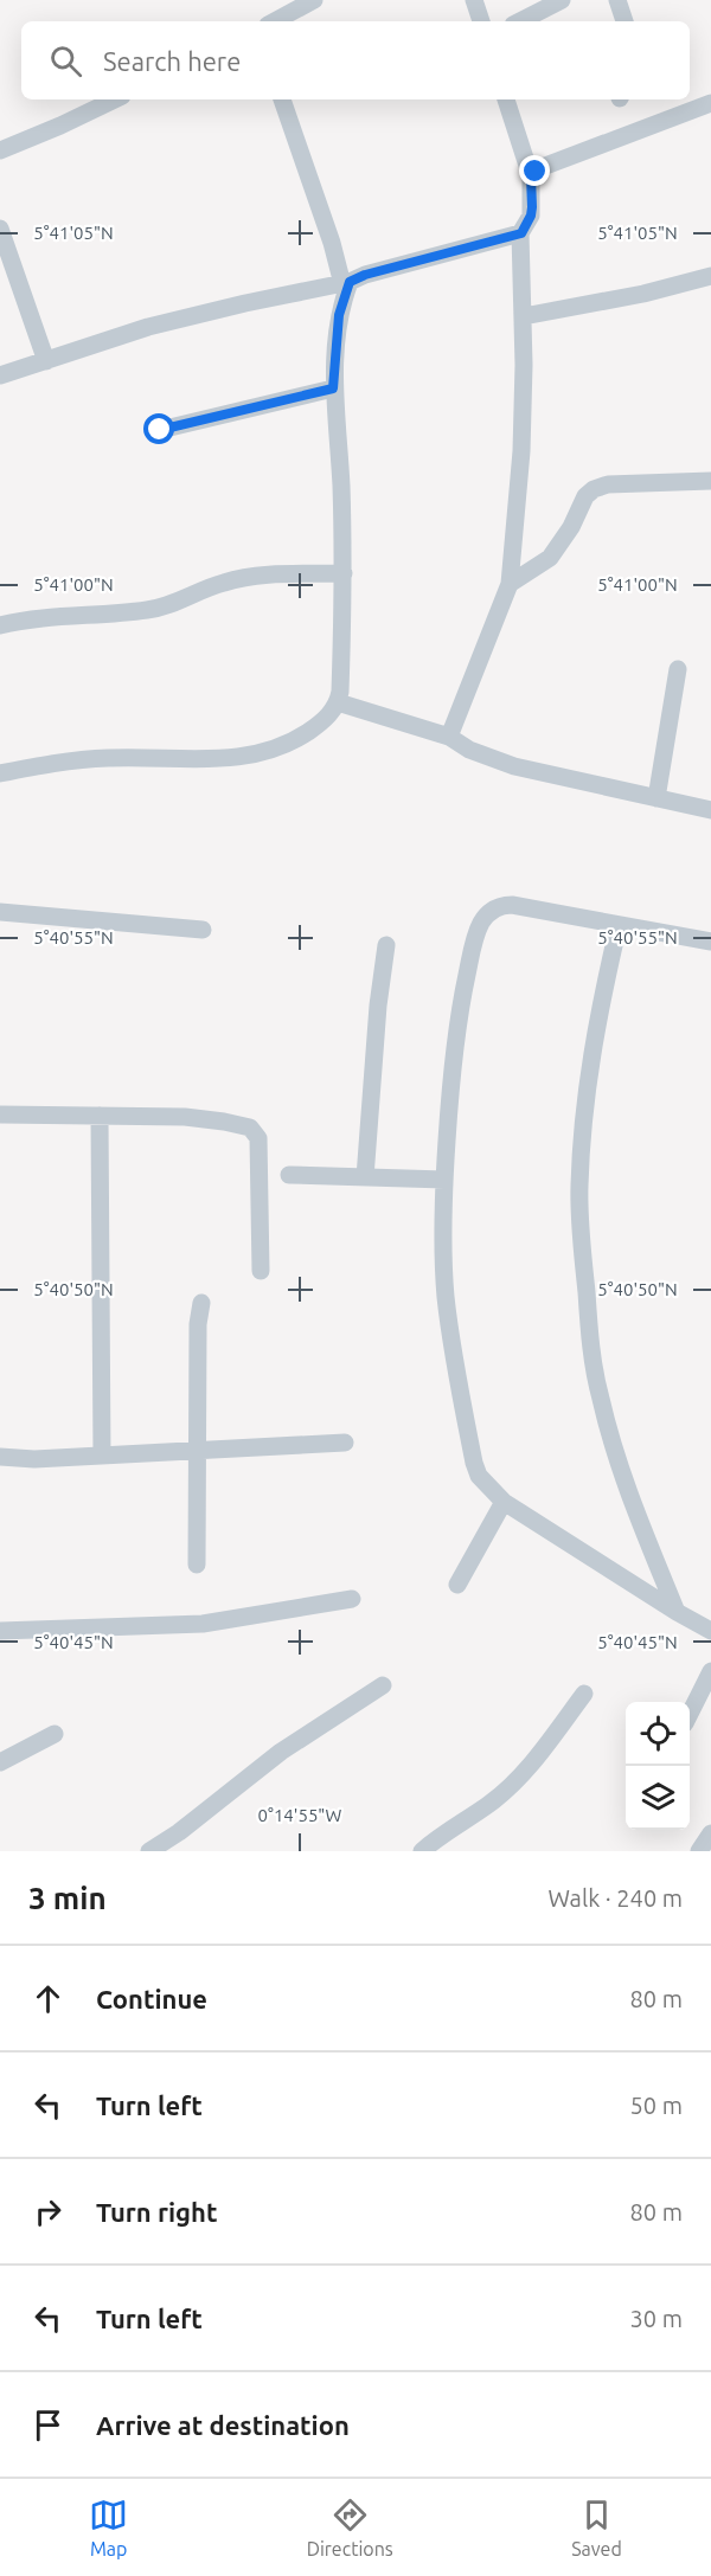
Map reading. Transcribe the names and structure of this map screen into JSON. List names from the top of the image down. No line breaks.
{"page":{"search":"Search here","heading":["3 min","Walk · 240 m"],"list":[["Continue","80 m"],["Turn left","50 m"],["Turn right","80 m"],["Turn left","30 m"],"Arrive at destination"],"nav":["Map","Directions","Saved"]},"coordinates":["5°41'05\"N","5°41'00\"N","5°40'55\"N","5°40'50\"N","5°40'45\"N","0°14'55\"W"]}
